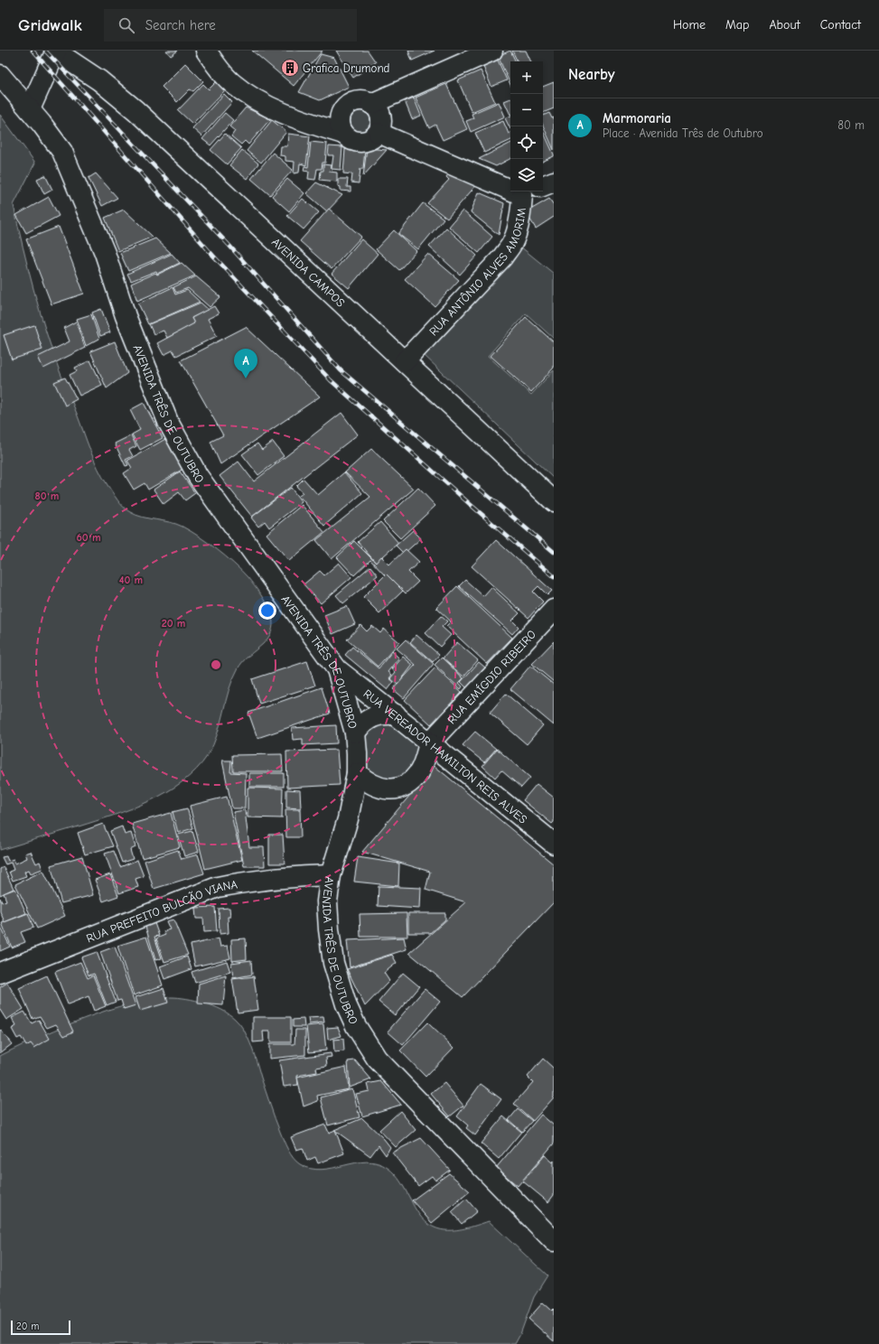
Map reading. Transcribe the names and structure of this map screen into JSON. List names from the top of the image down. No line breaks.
{"streets":{"street":["RUA ANTÔNIO ALVES AMORIM","AVENIDA CAMPOS","AVENIDA TRÊS DE OUTUBRO","RUA EMÍGDIO RIBEIRO","RUA VEREADOR HAMILTON REIS ALVES","RUA PREFEITO BULCÃO VIANA"]},"crossings":[["RUA ANTÔNIO ALVES AMORIM","AVENIDA CAMPOS"],["AVENIDA TRÊS DE OUTUBRO","RUA EMÍGDIO RIBEIRO"],["AVENIDA TRÊS DE OUTUBRO","RUA VEREADOR HAMILTON REIS ALVES"],["AVENIDA TRÊS DE OUTUBRO","RUA PREFEITO BULCÃO VIANA"],["RUA EMÍGDIO RIBEIRO","RUA VEREADOR HAMILTON REIS ALVES"]],"places":{"building":["Grafica Drumond"]},"scale_bar":"20 m","page":{"header":"Gridwalk","search":"Search here","nav":["Home","Map","About","Contact"],"heading":"Nearby","map_buttons":["+","−"],"list":[{"mark":"A","name":"Marmoraria","note":"Place · Avenida Três de Outubro","value":"80 m"}],"pins":"A","scale":"20 m"},"rings":["80 m","60 m","40 m","20 m"]}
